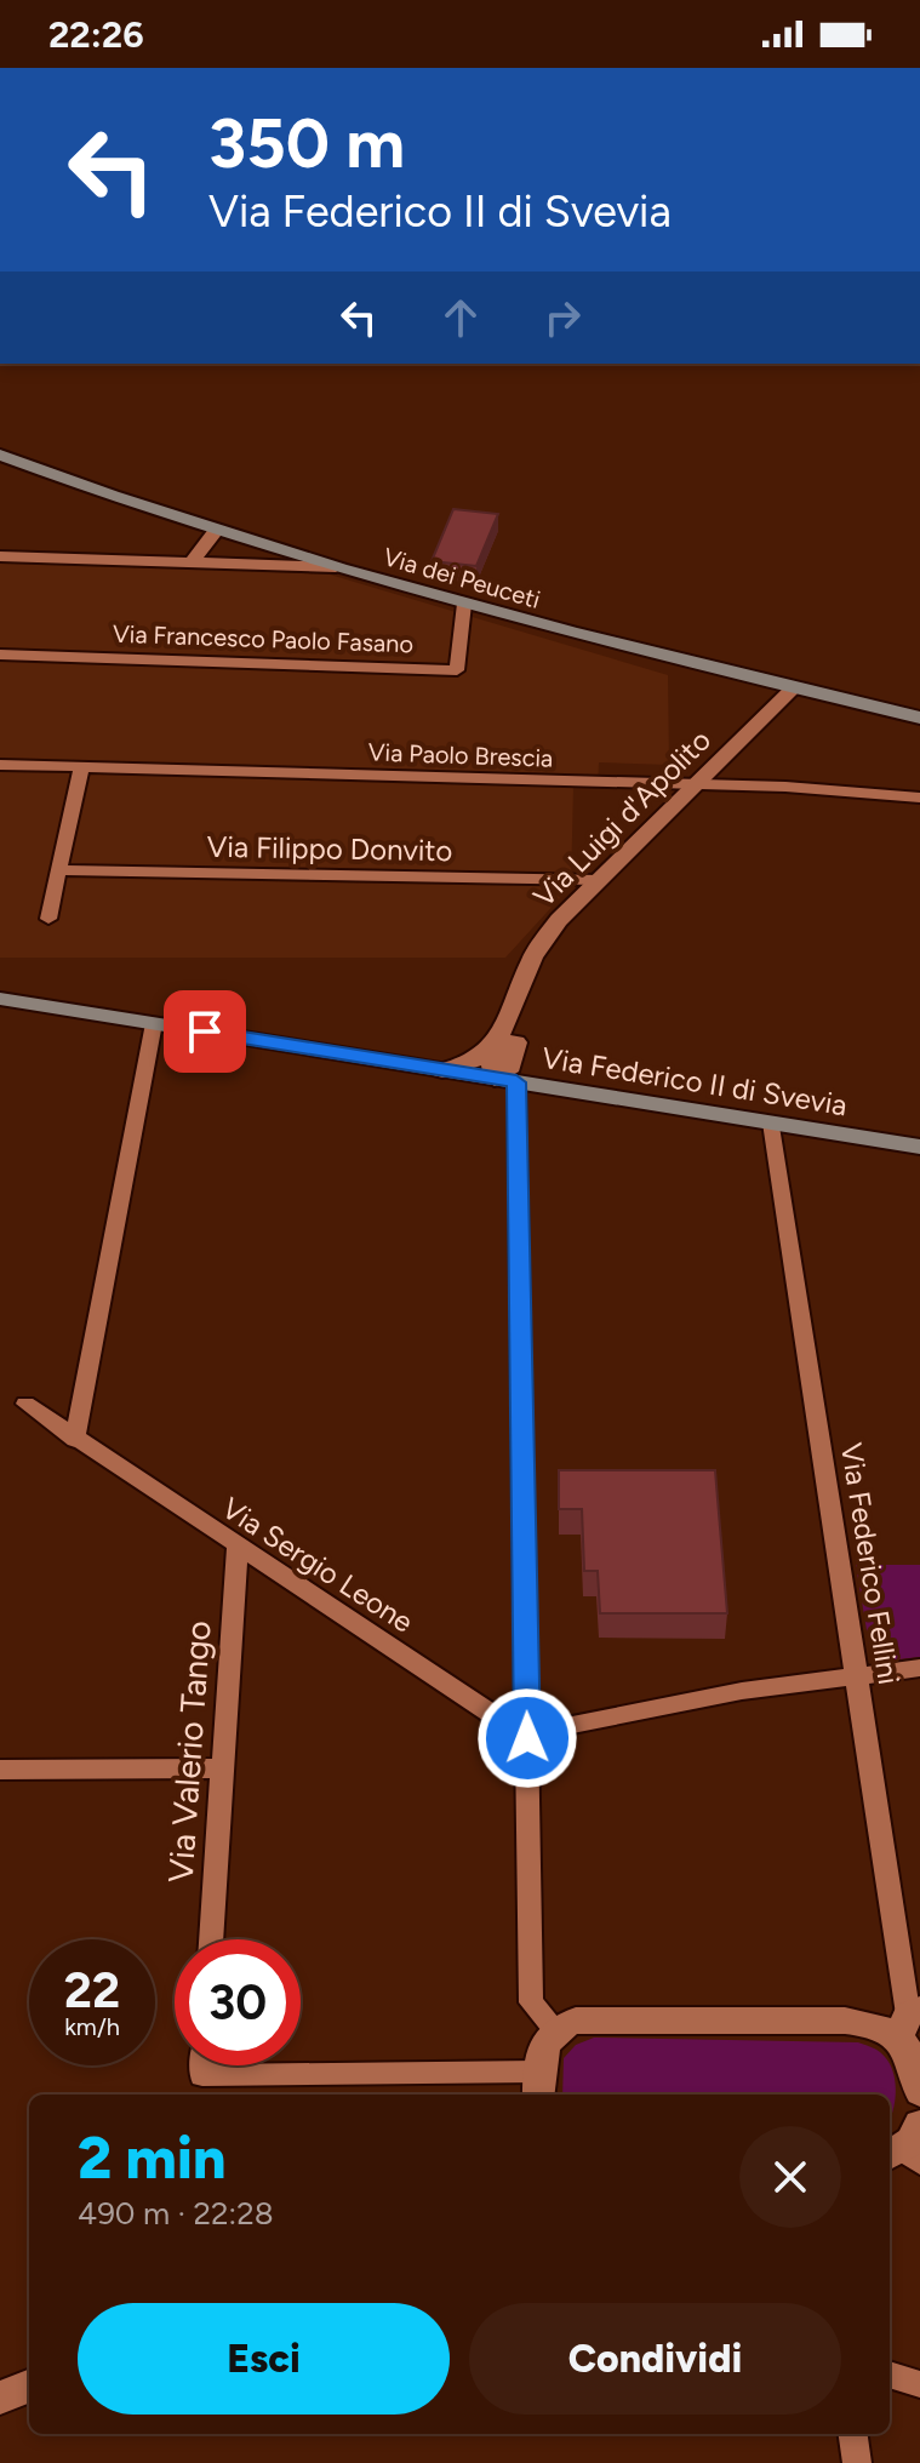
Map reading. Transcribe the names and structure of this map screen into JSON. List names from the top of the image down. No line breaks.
{"streets":{"main road":["Via dei Peuceti","Via Federico II di Svevia"],"street":["Via Francesco Paolo Fasano","Via Paolo Brescia","Via Luigi d'Apolito","Via Filippo Donvito","Via Federico Fellini","Via Sergio Leone","Via Valerio Tango"]},"crossings":[["Via dei Peuceti","Via Francesco Paolo Fasano"],["Via dei Peuceti","Via Luigi d'Apolito"],["Via Paolo Brescia","Via Luigi d'Apolito"],["Via Luigi d'Apolito","Via Filippo Donvito"],["Via Federico II di Svevia","Via Federico Fellini"],["Via Sergio Leone","Via Valerio Tango"]],"page":{"status":"22:26","turn":["350 m","Via Federico II di Svevia"],"speed":"22 km/h","limit":"30","heading":["2 min","490 m · 22:28"],"buttons":["Esci","Condividi"]}}
